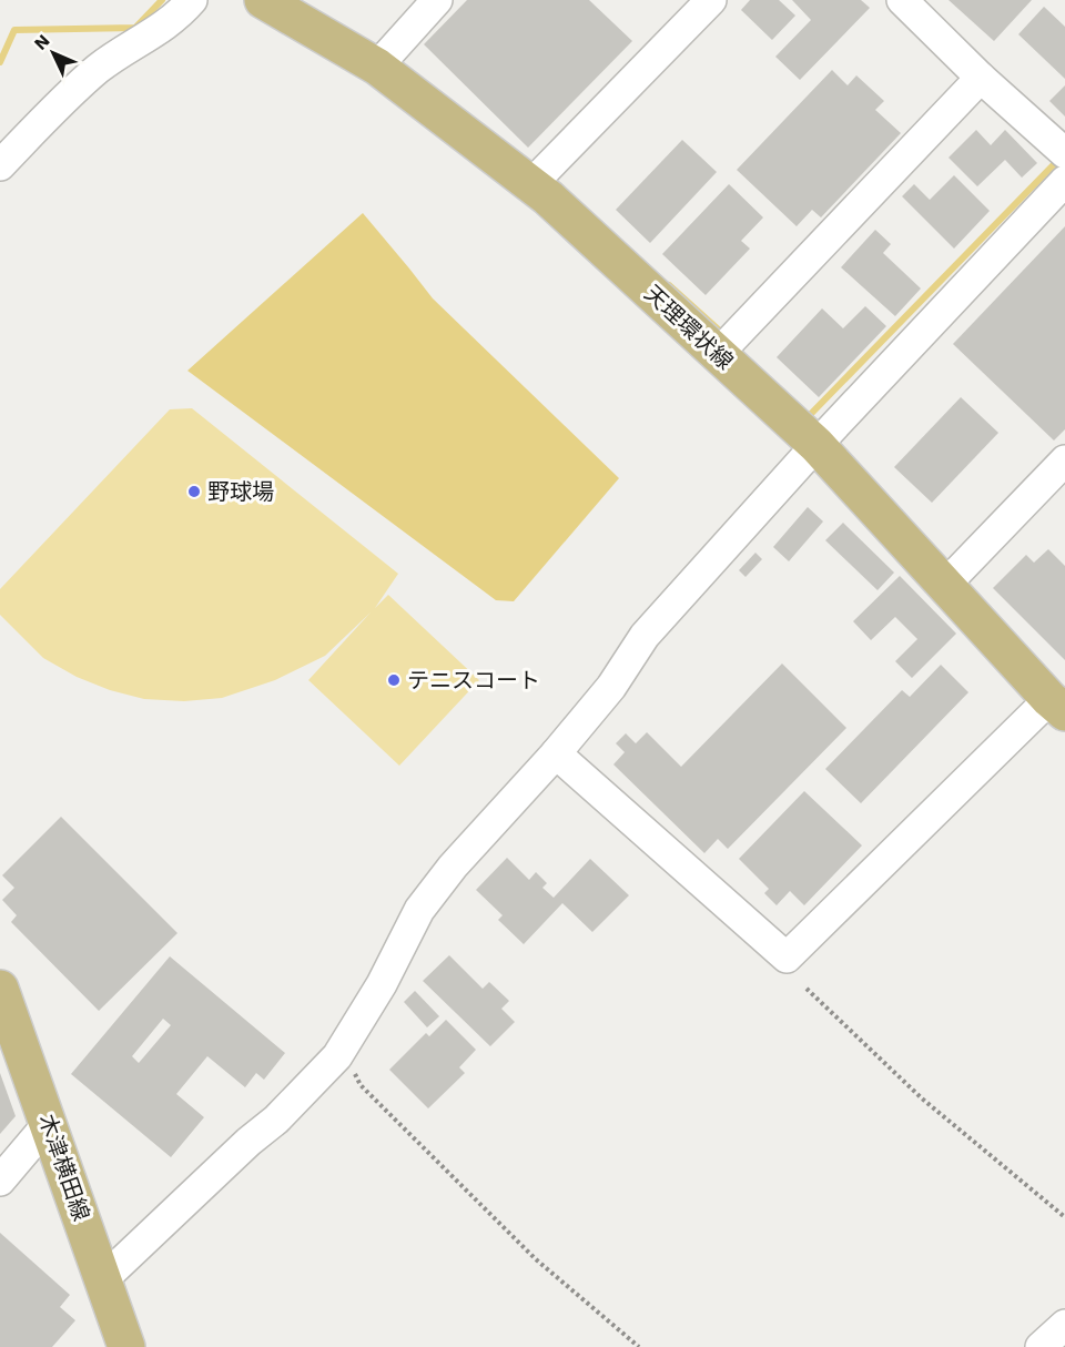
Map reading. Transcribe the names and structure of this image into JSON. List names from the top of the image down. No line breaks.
{"streets":{"main road":["天理環状線","木津横田線"]},"places":["野球場","テニスコート"],"north":"top left"}
